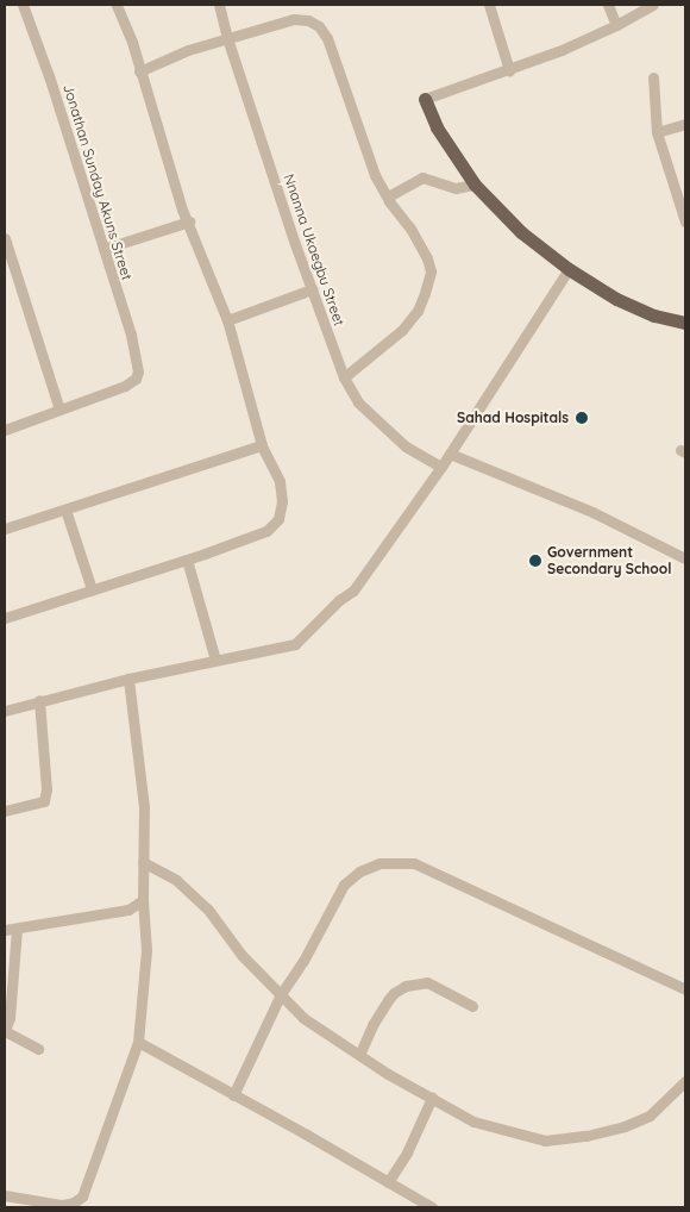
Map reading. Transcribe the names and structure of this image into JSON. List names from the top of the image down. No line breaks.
{"streets":{"street":["Jonathan Sunday Akuns Street","Nnanna Ukaegbu Street"]},"places":["Sahad Hospitals","Government Secondary School"]}
